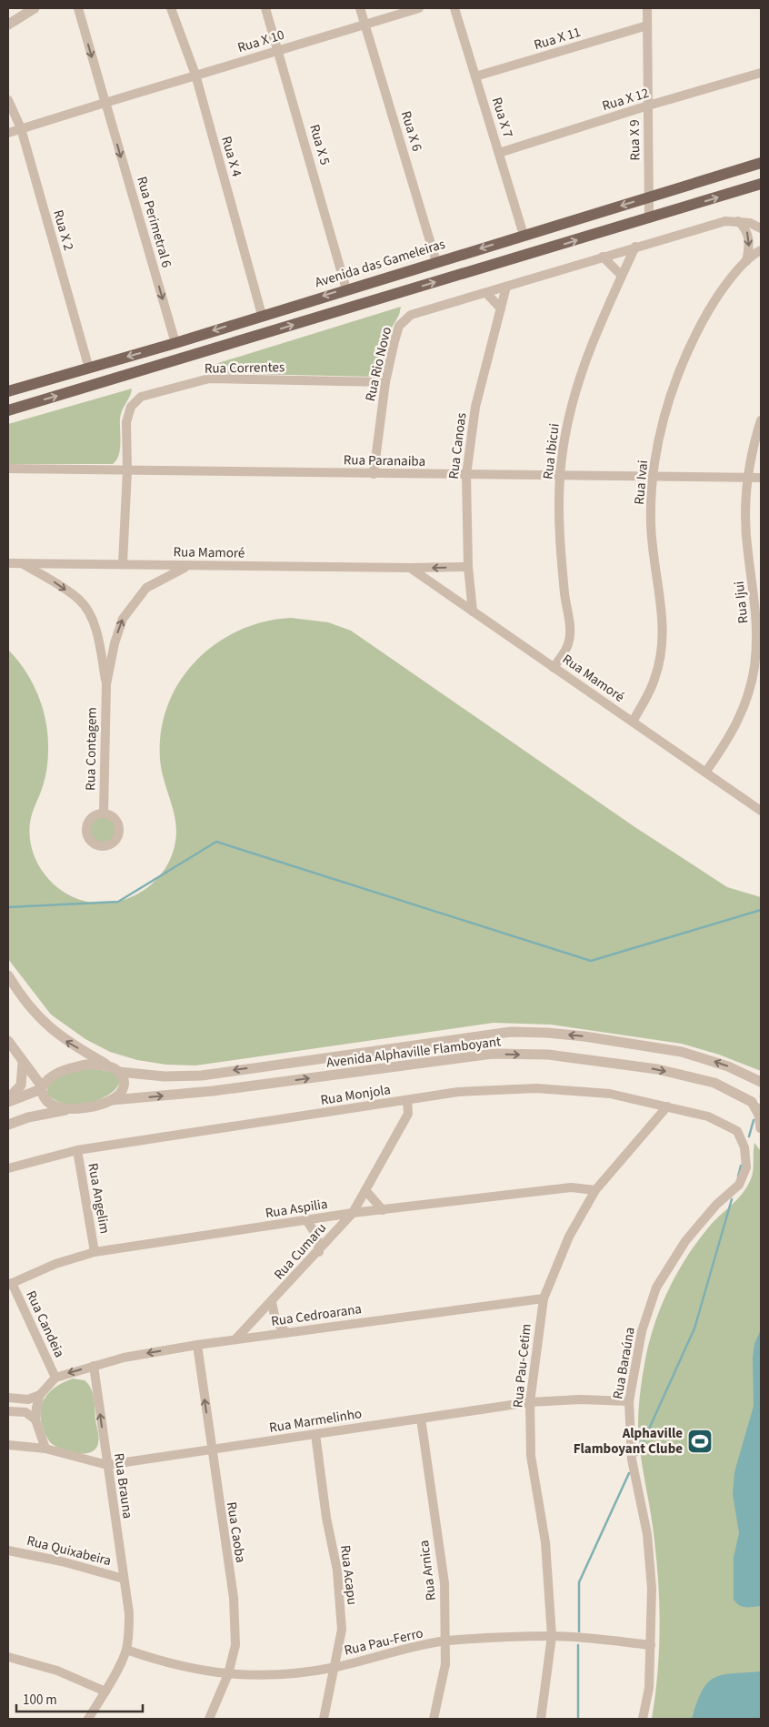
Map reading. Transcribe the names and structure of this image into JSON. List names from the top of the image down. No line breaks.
{"streets":{"main road":["Avenida das Gameleiras"],"street":["Rua X 11","Rua X 10","Rua X 12","Rua X 7","Rua X 6","Rua X 9","Rua X 5","Rua X 4","Rua Perimetral 6","Rua X 2","Rua Rio Novo","Rua Correntes","Rua Canoas","Rua Ibicui","Rua Paranaiba","Rua Ivai","Rua Mamoré","Rua Ijui","Rua Contagem","Avenida Alphaville Flamboyant","Rua Monjola","Rua Angelim","Rua Aspilia","Rua Cumaru","Rua Cedroarana","Rua Candeia","Rua Baraúna","Rua Pau-Cetim","Rua Marmelinho","Rua Brauna","Rua Caoba","Rua Quixabeira","Rua Arnica","Rua Acapu","Rua Pau-Ferro"]},"crossings":[["Rua X 11","Rua X 7"],["Rua X 11","Rua X 9"],["Rua X 10","Rua X 6"],["Rua X 10","Rua X 5"],["Rua X 10","Rua X 4"],["Rua X 10","Rua Perimetral 6"],["Rua X 10","Rua X 2"],["Rua X 12","Rua X 7"],["Rua X 12","Rua X 9"],["Rua X 7","Avenida das Gameleiras"],["Rua X 6","Avenida das Gameleiras"],["Rua X 9","Avenida das Gameleiras"],["Rua X 5","Avenida das Gameleiras"],["Rua X 4","Avenida das Gameleiras"],["Rua Perimetral 6","Avenida das Gameleiras"],["Rua X 2","Avenida das Gameleiras"],["Rua Rio Novo","Rua Correntes"],["Rua Rio Novo","Rua Canoas"],["Rua Rio Novo","Rua Ibicui"],["Rua Rio Novo","Rua Paranaiba"],["Rua Correntes","Rua Paranaiba"],["Rua Correntes","Rua Mamoré"],["Rua Canoas","Rua Paranaiba"],["Rua Canoas","Rua Mamoré"],["Rua Ibicui","Rua Paranaiba"],["Rua Ibicui","Rua Mamoré"],["Rua Paranaiba","Rua Ivai"],["Rua Paranaiba","Rua Ijui"],["Rua Ivai","Rua Mamoré"],["Rua Mamoré","Rua Ijui"],["Rua Mamoré","Rua Contagem"],["Rua Monjola","Rua Angelim"],["Rua Monjola","Rua Cumaru"],["Rua Monjola","Rua Baraúna"],["Rua Monjola","Rua Pau-Cetim"],["Rua Angelim","Rua Aspilia"],["Rua Aspilia","Rua Cumaru"],["Rua Aspilia","Rua Candeia"],["Rua Aspilia","Rua Pau-Cetim"],["Rua Cumaru","Rua Cedroarana"],["Rua Cedroarana","Rua Pau-Cetim"],["Rua Cedroarana","Rua Brauna"],["Rua Cedroarana","Rua Caoba"],["Rua Baraúna","Rua Marmelinho"],["Rua Baraúna","Rua Pau-Ferro"],["Rua Pau-Cetim","Rua Marmelinho"],["Rua Pau-Cetim","Rua Pau-Ferro"],["Rua Marmelinho","Rua Brauna"],["Rua Marmelinho","Rua Caoba"],["Rua Marmelinho","Rua Arnica"],["Rua Marmelinho","Rua Acapu"],["Rua Brauna","Rua Quixabeira"],["Rua Brauna","Rua Pau-Ferro"],["Rua Caoba","Rua Pau-Ferro"],["Rua Arnica","Rua Pau-Ferro"],["Rua Acapu","Rua Pau-Ferro"]],"one_way":["Rua Perimetral 6"],"places":{"sports":["Alphaville Flamboyant Clube"]},"scale_bar":"100 m"}
